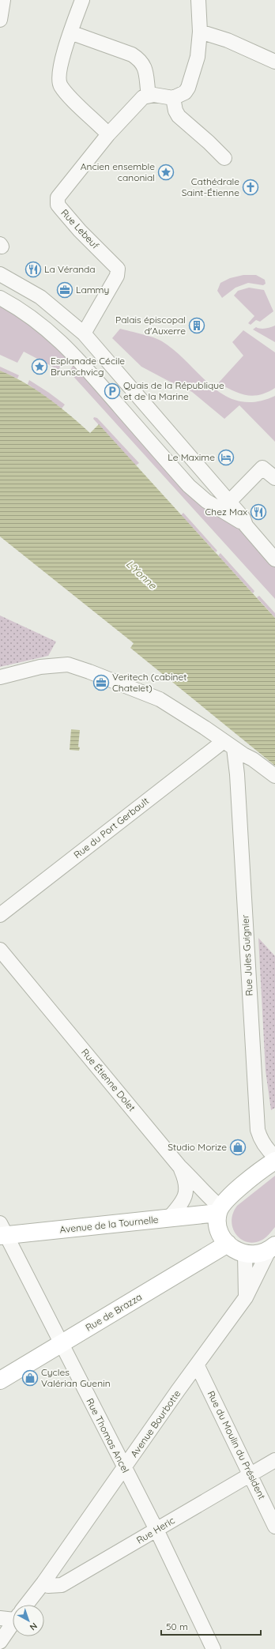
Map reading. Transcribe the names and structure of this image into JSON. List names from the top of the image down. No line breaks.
{"streets":{"main road":["Avenue de la Tournelle","Rue de Brazza"],"street":["Rue Lebeuf","Rue du Port Gerbault","Rue Jules Guignier","Rue Étienne Dolet","Avenue Bourbotte","Rue Thomas Ancel","Rue du Moulin du Président","Rue Heric"]},"crossings":[["Rue du Port Gerbault","Rue Jules Guignier"],["Rue Étienne Dolet","Avenue de la Tournelle"],["Avenue de la Tournelle","Rue Thomas Ancel"],["Rue de Brazza","Rue Thomas Ancel"],["Avenue Bourbotte","Rue Thomas Ancel"],["Avenue Bourbotte","Rue du Moulin du Président"],["Avenue Bourbotte","Rue Heric"],["Rue Thomas Ancel","Rue Heric"],["Rue du Moulin du Président","Rue Heric"]],"water":["L'Yonne"],"places":{"place":["Ancien ensemble canonial","Esplanade Cécile Brunschvicg"],"church":["Cathédrale Saint-Étienne"],"restaurant":["La Véranda","Chez Max"],"office":["Lammy","Veritech (cabinet Chatelet)"],"building":["Palais épiscopal d'Auxerre"],"parking":["Quais de la République et de la Marine"],"hotel":["Le Maxime"],"shop":["Studio Morize","Cycles Valérian Guenin"]},"scale_bar":"50 m","north":"bottom right"}
